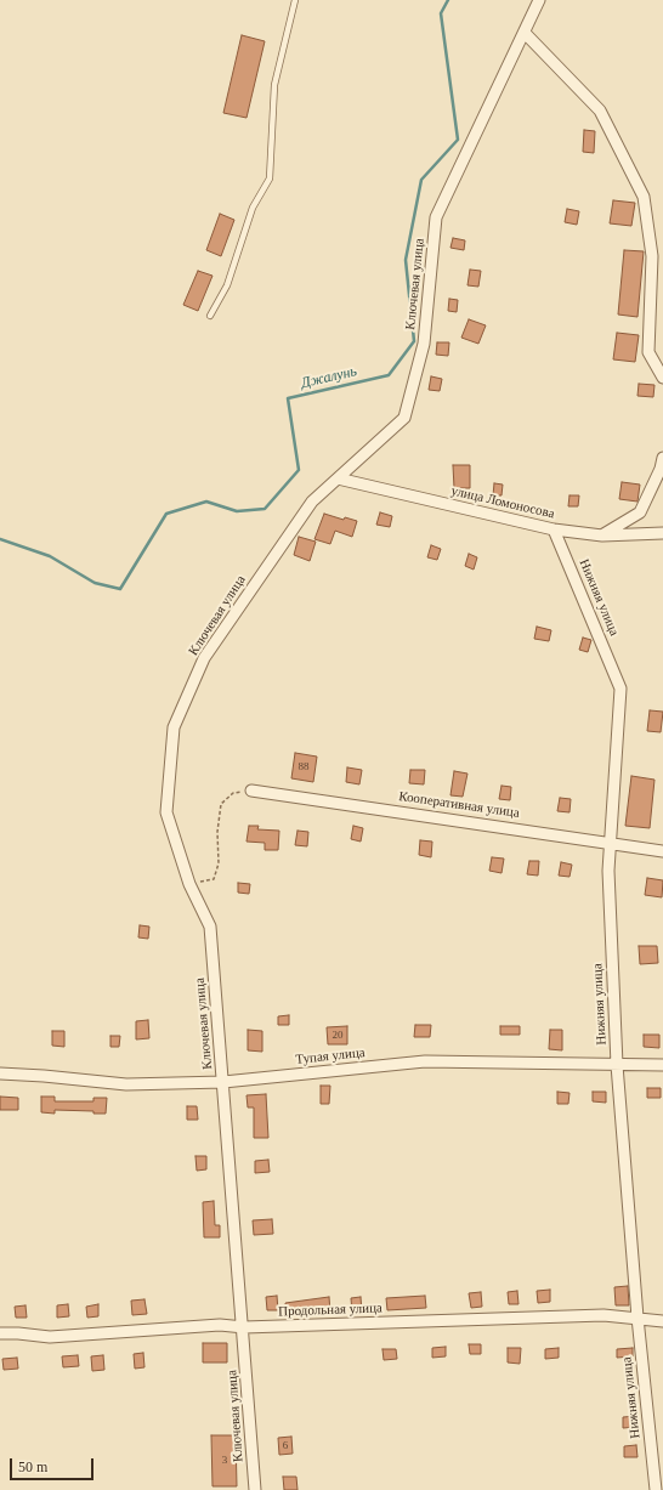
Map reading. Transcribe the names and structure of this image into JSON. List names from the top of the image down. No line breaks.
{"streets":{"street":["Ключевая улица","улица Ломоносова","Нижняя улица","Кооперативная улица","Тупая улица","Продольная улица"]},"crossings":[["Ключевая улица","улица Ломоносова"],["Ключевая улица","Тупая улица"],["Ключевая улица","Продольная улица"],["улица Ломоносова","Нижняя улица"],["Нижняя улица","Кооперативная улица"],["Нижняя улица","Тупая улица"],["Нижняя улица","Продольная улица"]],"water":["Джалунь"],"house_numbers":["88","20","6","3"],"scale_bar":"50 m"}
